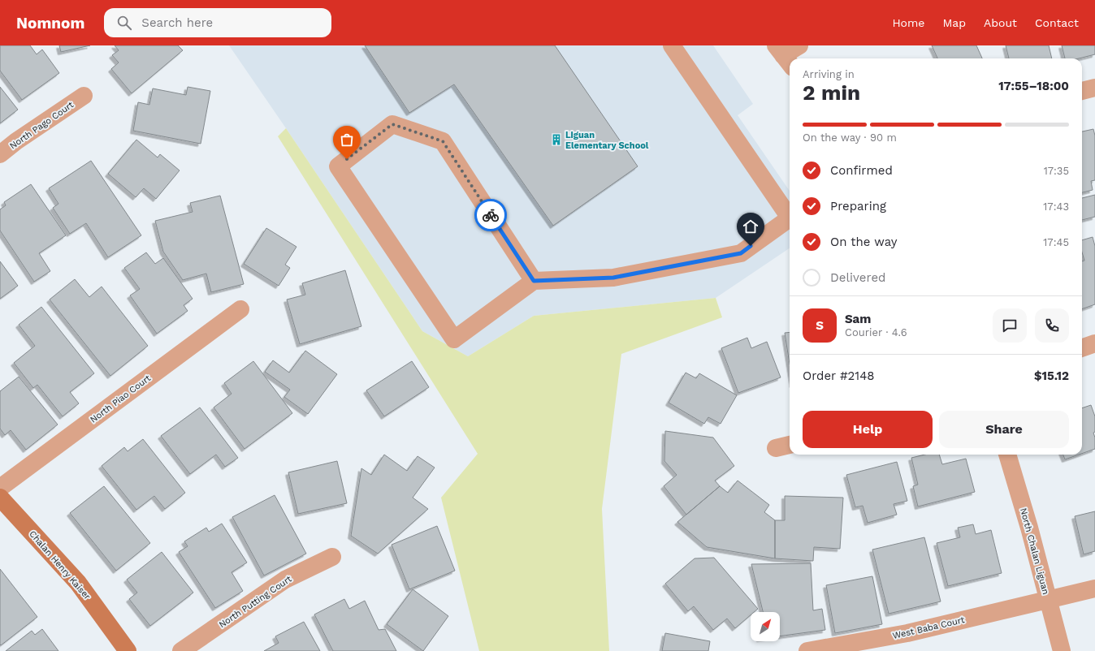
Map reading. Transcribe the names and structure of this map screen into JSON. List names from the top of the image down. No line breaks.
{"streets":{"street":["North Pago Court","North Piao Court","North Chalan Liguan","Chalan Henry Kaiser","North Putting Court","West Baba Court"]},"crossings":[["North Chalan Liguan","West Baba Court"]],"places":{"building":["Liguan Elementary School"]},"north":"top right","page":{"header":"Nomnom","search":"Search here","nav":["Home","Map","About","Contact"],"heading":["2 min","Arriving in","17:55–18:00"],"panel":["Sam","Courier · 4.6","Order #2148","$15.12"],"bar":"On the way · 90 m","list":[["Confirmed","17:35"],["Preparing","17:43"],["On the way","17:45"],"Delivered"],"round":"S","buttons":["Help","Share"]}}
